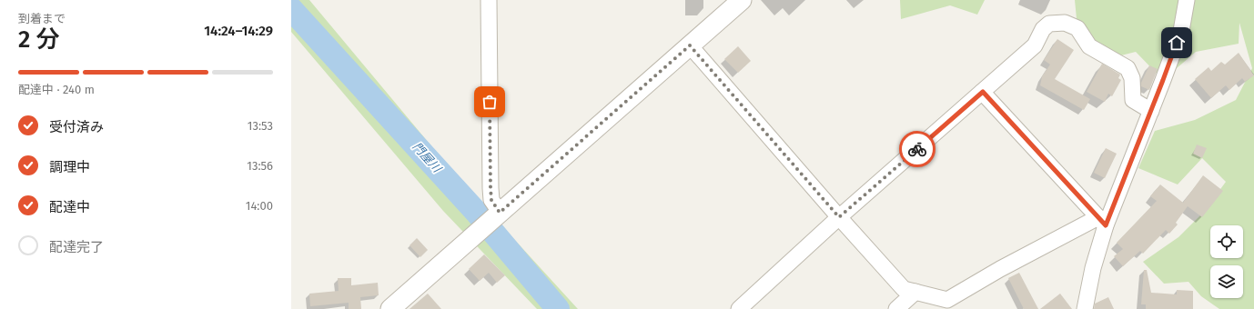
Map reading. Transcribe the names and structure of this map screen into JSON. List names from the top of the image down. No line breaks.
{"water":["門屋川"],"page":{"heading":["2 分","到着まで","14:24–14:29"],"bar":"配達中 · 240 m","list":[["受付済み","13:53"],["調理中","13:56"],["配達中","14:00"],"配達完了"]}}
